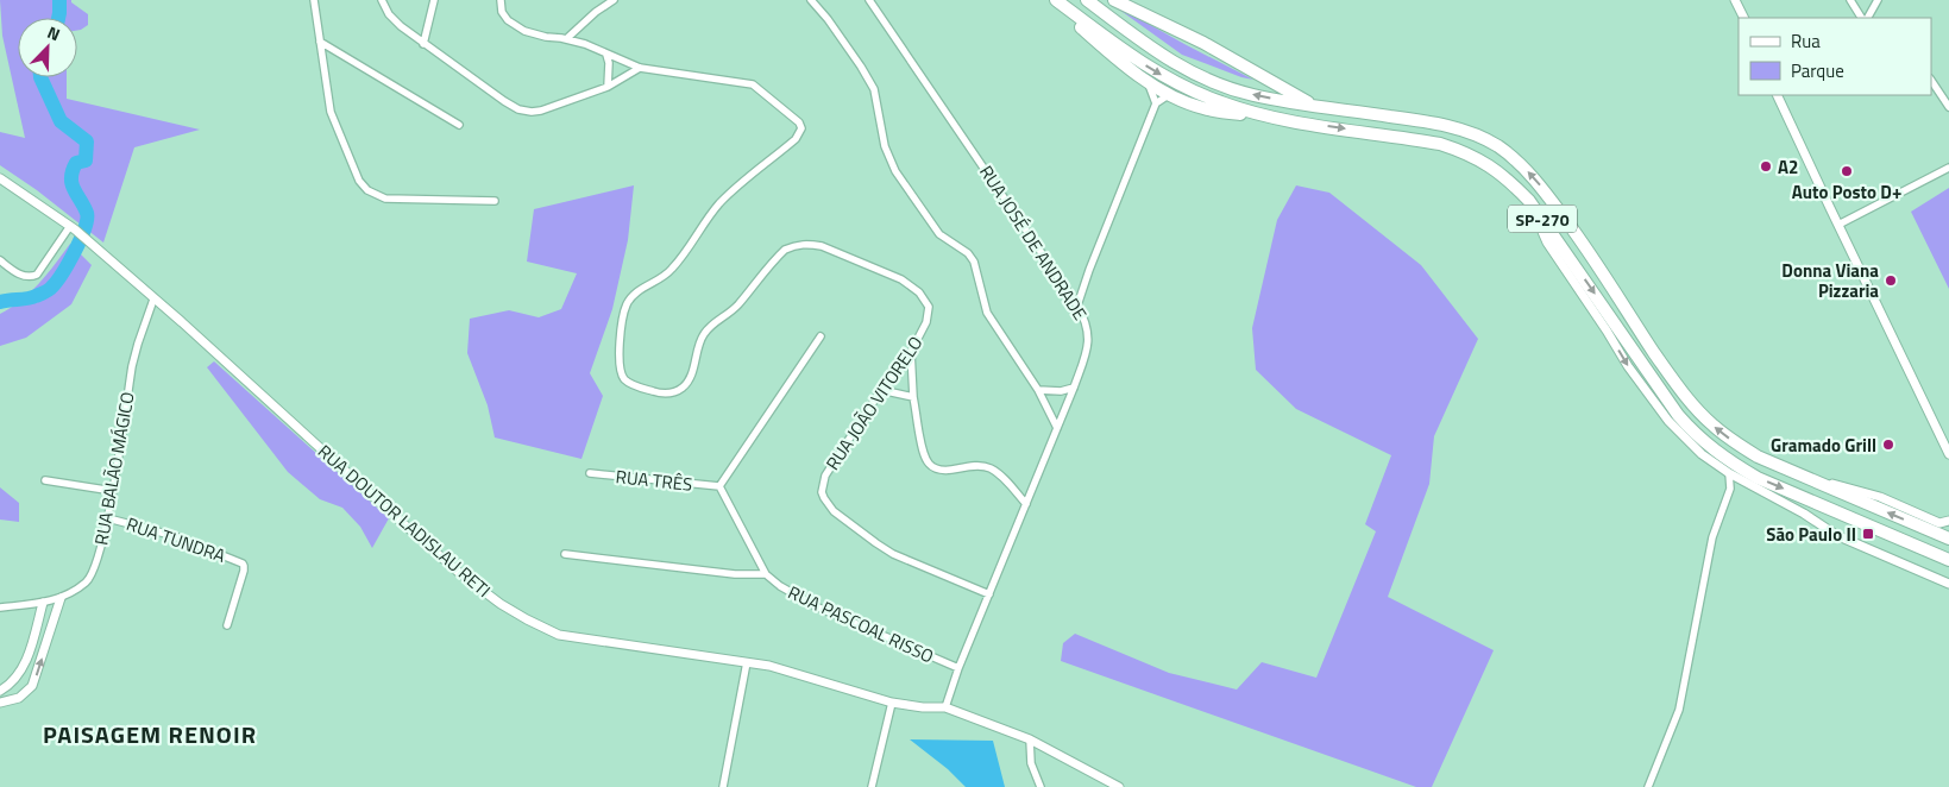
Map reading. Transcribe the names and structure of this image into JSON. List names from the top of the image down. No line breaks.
{"streets":{"highway":["SP-270"],"street":["RUA JOSÉ DE ANDRADE","RUA JOÃO VITORELO","RUA BALÃO MÁGICO","RUA TRÊS","RUA DOUTOR LADISLAU RETI","RUA TUNDRA","RUA PASCOAL RISSO"]},"crossings":[["RUA JOSÉ DE ANDRADE","RUA JOÃO VITORELO"],["RUA JOSÉ DE ANDRADE","RUA DOUTOR LADISLAU RETI"],["RUA JOSÉ DE ANDRADE","RUA PASCOAL RISSO"],["RUA BALÃO MÁGICO","RUA DOUTOR LADISLAU RETI"],["RUA BALÃO MÁGICO","RUA TUNDRA"],["RUA TRÊS","RUA PASCOAL RISSO"]],"districts":["PAISAGEM RENOIR"],"places":{"other":["A2","Auto Posto D+","Donna Viana Pizzaria","Gramado Grill"],"transit":["São Paulo II"]},"legend":["Rua","Parque"],"north":"top right"}
